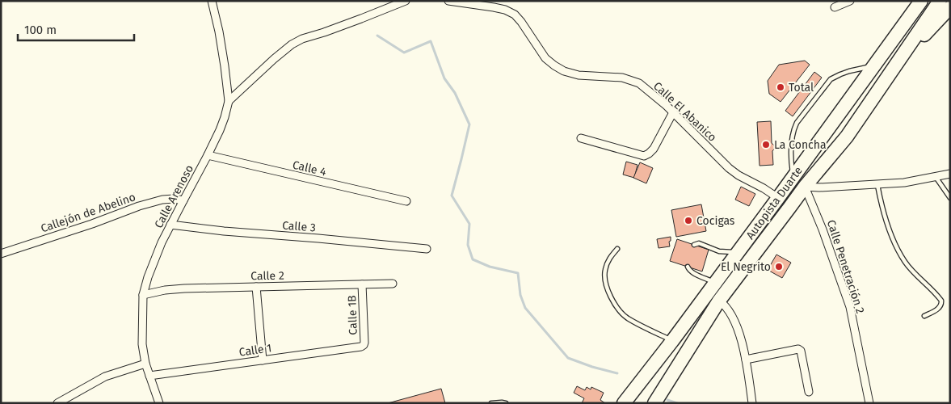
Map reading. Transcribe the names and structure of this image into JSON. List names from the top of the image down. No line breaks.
{"streets":{"highway":["Autopista Duarte"],"street":["Calle El Abanico","Calle 4","Calle Arenoso","Callejón de Abelino","Calle 3","Calle Penetración 2","Calle 2","Calle 1B","Calle 1"]},"crossings":[["Calle El Abanico","Autopista Duarte"],["Calle 4","Calle Arenoso"],["Calle Arenoso","Callejón de Abelino"],["Calle Arenoso","Calle 3"],["Calle Arenoso","Calle 2"],["Calle Arenoso","Calle 1"],["Autopista Duarte","Calle Penetración 2"],["Calle 2","Calle 1B"],["Calle 1B","Calle 1"]],"places":["Total","La Concha","Cocigas","El Negrito"],"scale_bar":"100 m"}
